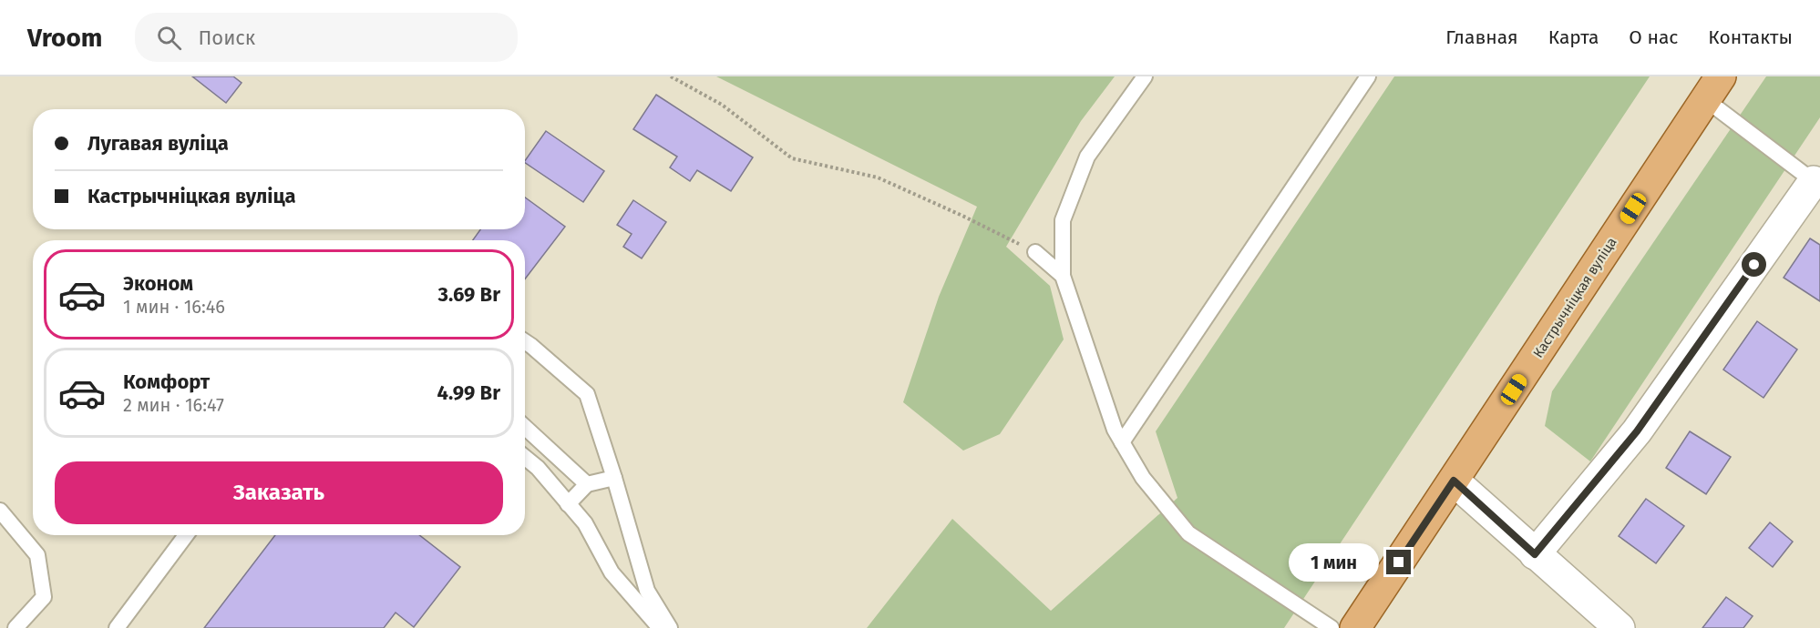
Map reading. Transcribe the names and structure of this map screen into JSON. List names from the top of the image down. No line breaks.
{"streets":{"main road":["Кастрычніцкая вуліца"]},"page":{"header":"Vroom","search":"Поиск","nav":["Главная","Карта","О нас","Контакты"],"banner":["Лугавая вуліца","Кастрычніцкая вуліца"],"list":[{"name":"Эконом","note":"1 мин · 16:46","value":"3.69 Br"},{"name":"Комфорт","note":"2 мин · 16:47","value":"4.99 Br"}],"buttons":"Заказать","bubble":"1 мин"}}
